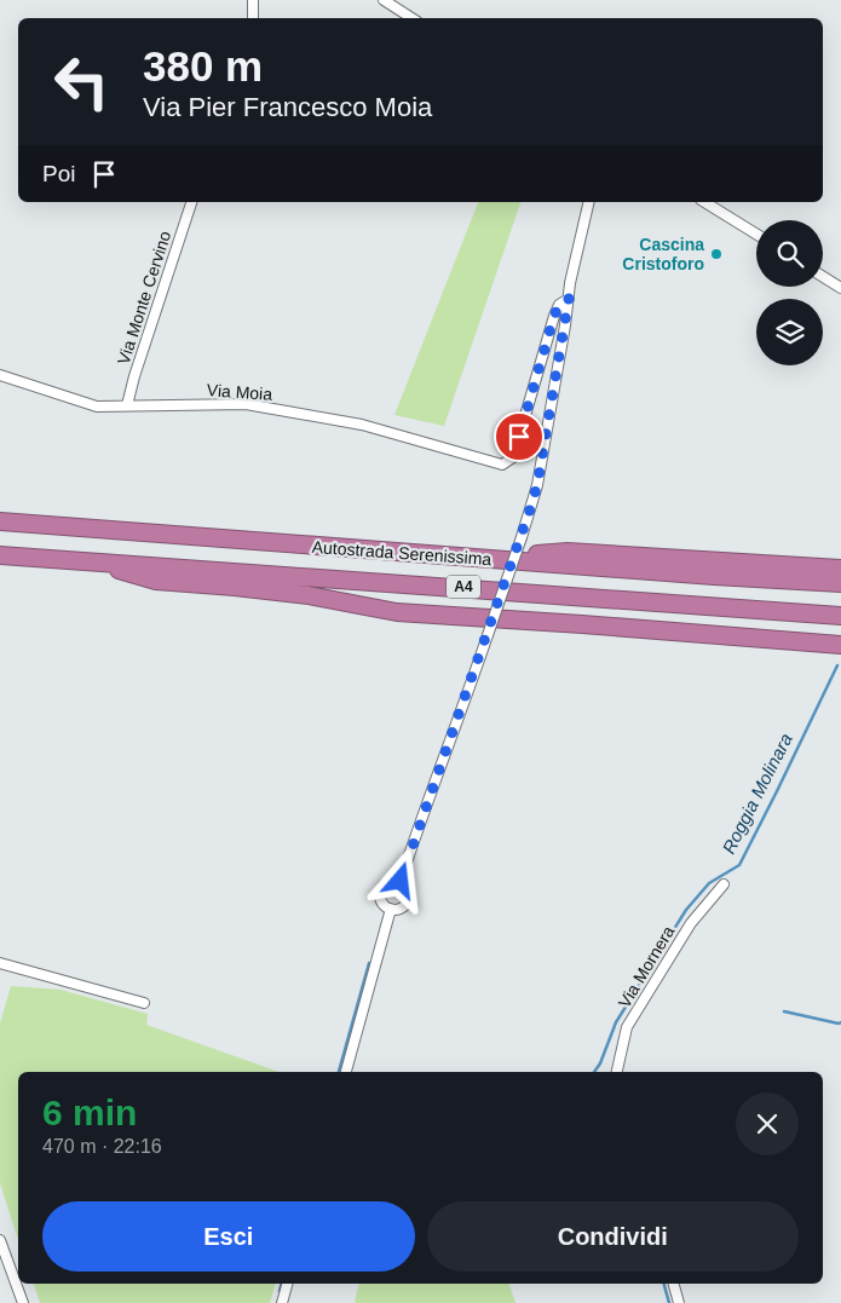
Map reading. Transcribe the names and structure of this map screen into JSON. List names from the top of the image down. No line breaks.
{"streets":{"highway":["Autostrada Serenissima","A4"],"street":["Via Monte Cervino","Via Moia","Via Mornera"]},"crossings":[["Via Monte Cervino","Via Moia"]],"water":["Roggia Molinara"],"places":["Cascina Cristoforo"],"page":{"turn":["380 m","Via Pier Francesco Moia"],"then":"Poi","heading":["6 min","470 m · 22:16"],"buttons":["Esci","Condividi"]}}
